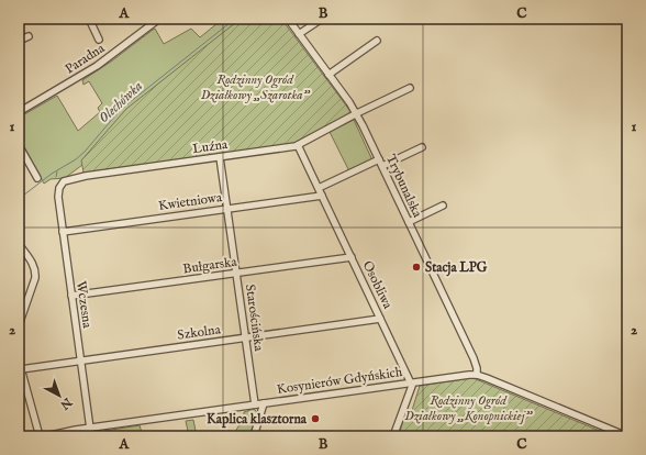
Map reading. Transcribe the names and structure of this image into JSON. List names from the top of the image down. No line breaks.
{"streets":{"street":["Paradna","Luźna","Trybunalska","Kwietniowa","Bułgarska","Osobliwa","Wczesna","Starościńska","Szkolna","Kosynierów Gdyńskich"]},"crossings":[["Luźna","Trybunalska"],["Luźna","Osobliwa"],["Luźna","Wczesna"],["Luźna","Starościńska"],["Trybunalska","Kosynierów Gdyńskich"],["Kwietniowa","Osobliwa"],["Kwietniowa","Wczesna"],["Kwietniowa","Starościńska"],["Bułgarska","Osobliwa"],["Bułgarska","Wczesna"],["Bułgarska","Starościńska"],["Osobliwa","Szkolna"],["Osobliwa","Kosynierów Gdyńskich"],["Wczesna","Szkolna"],["Wczesna","Kosynierów Gdyńskich"],["Starościńska","Szkolna"],["Starościńska","Kosynierów Gdyńskich"]],"water":["Olechówka"],"parks":["Rodzinny Ogród Działkowy „Szarotka”","Rodzinny Ogród Działkowy „Konopnickiej”"],"places":["Stacja LPG","Kaplica klasztorna"],"north":"bottom right","grid":{"columns":["A","B","C"],"rows":["1","2"]}}
